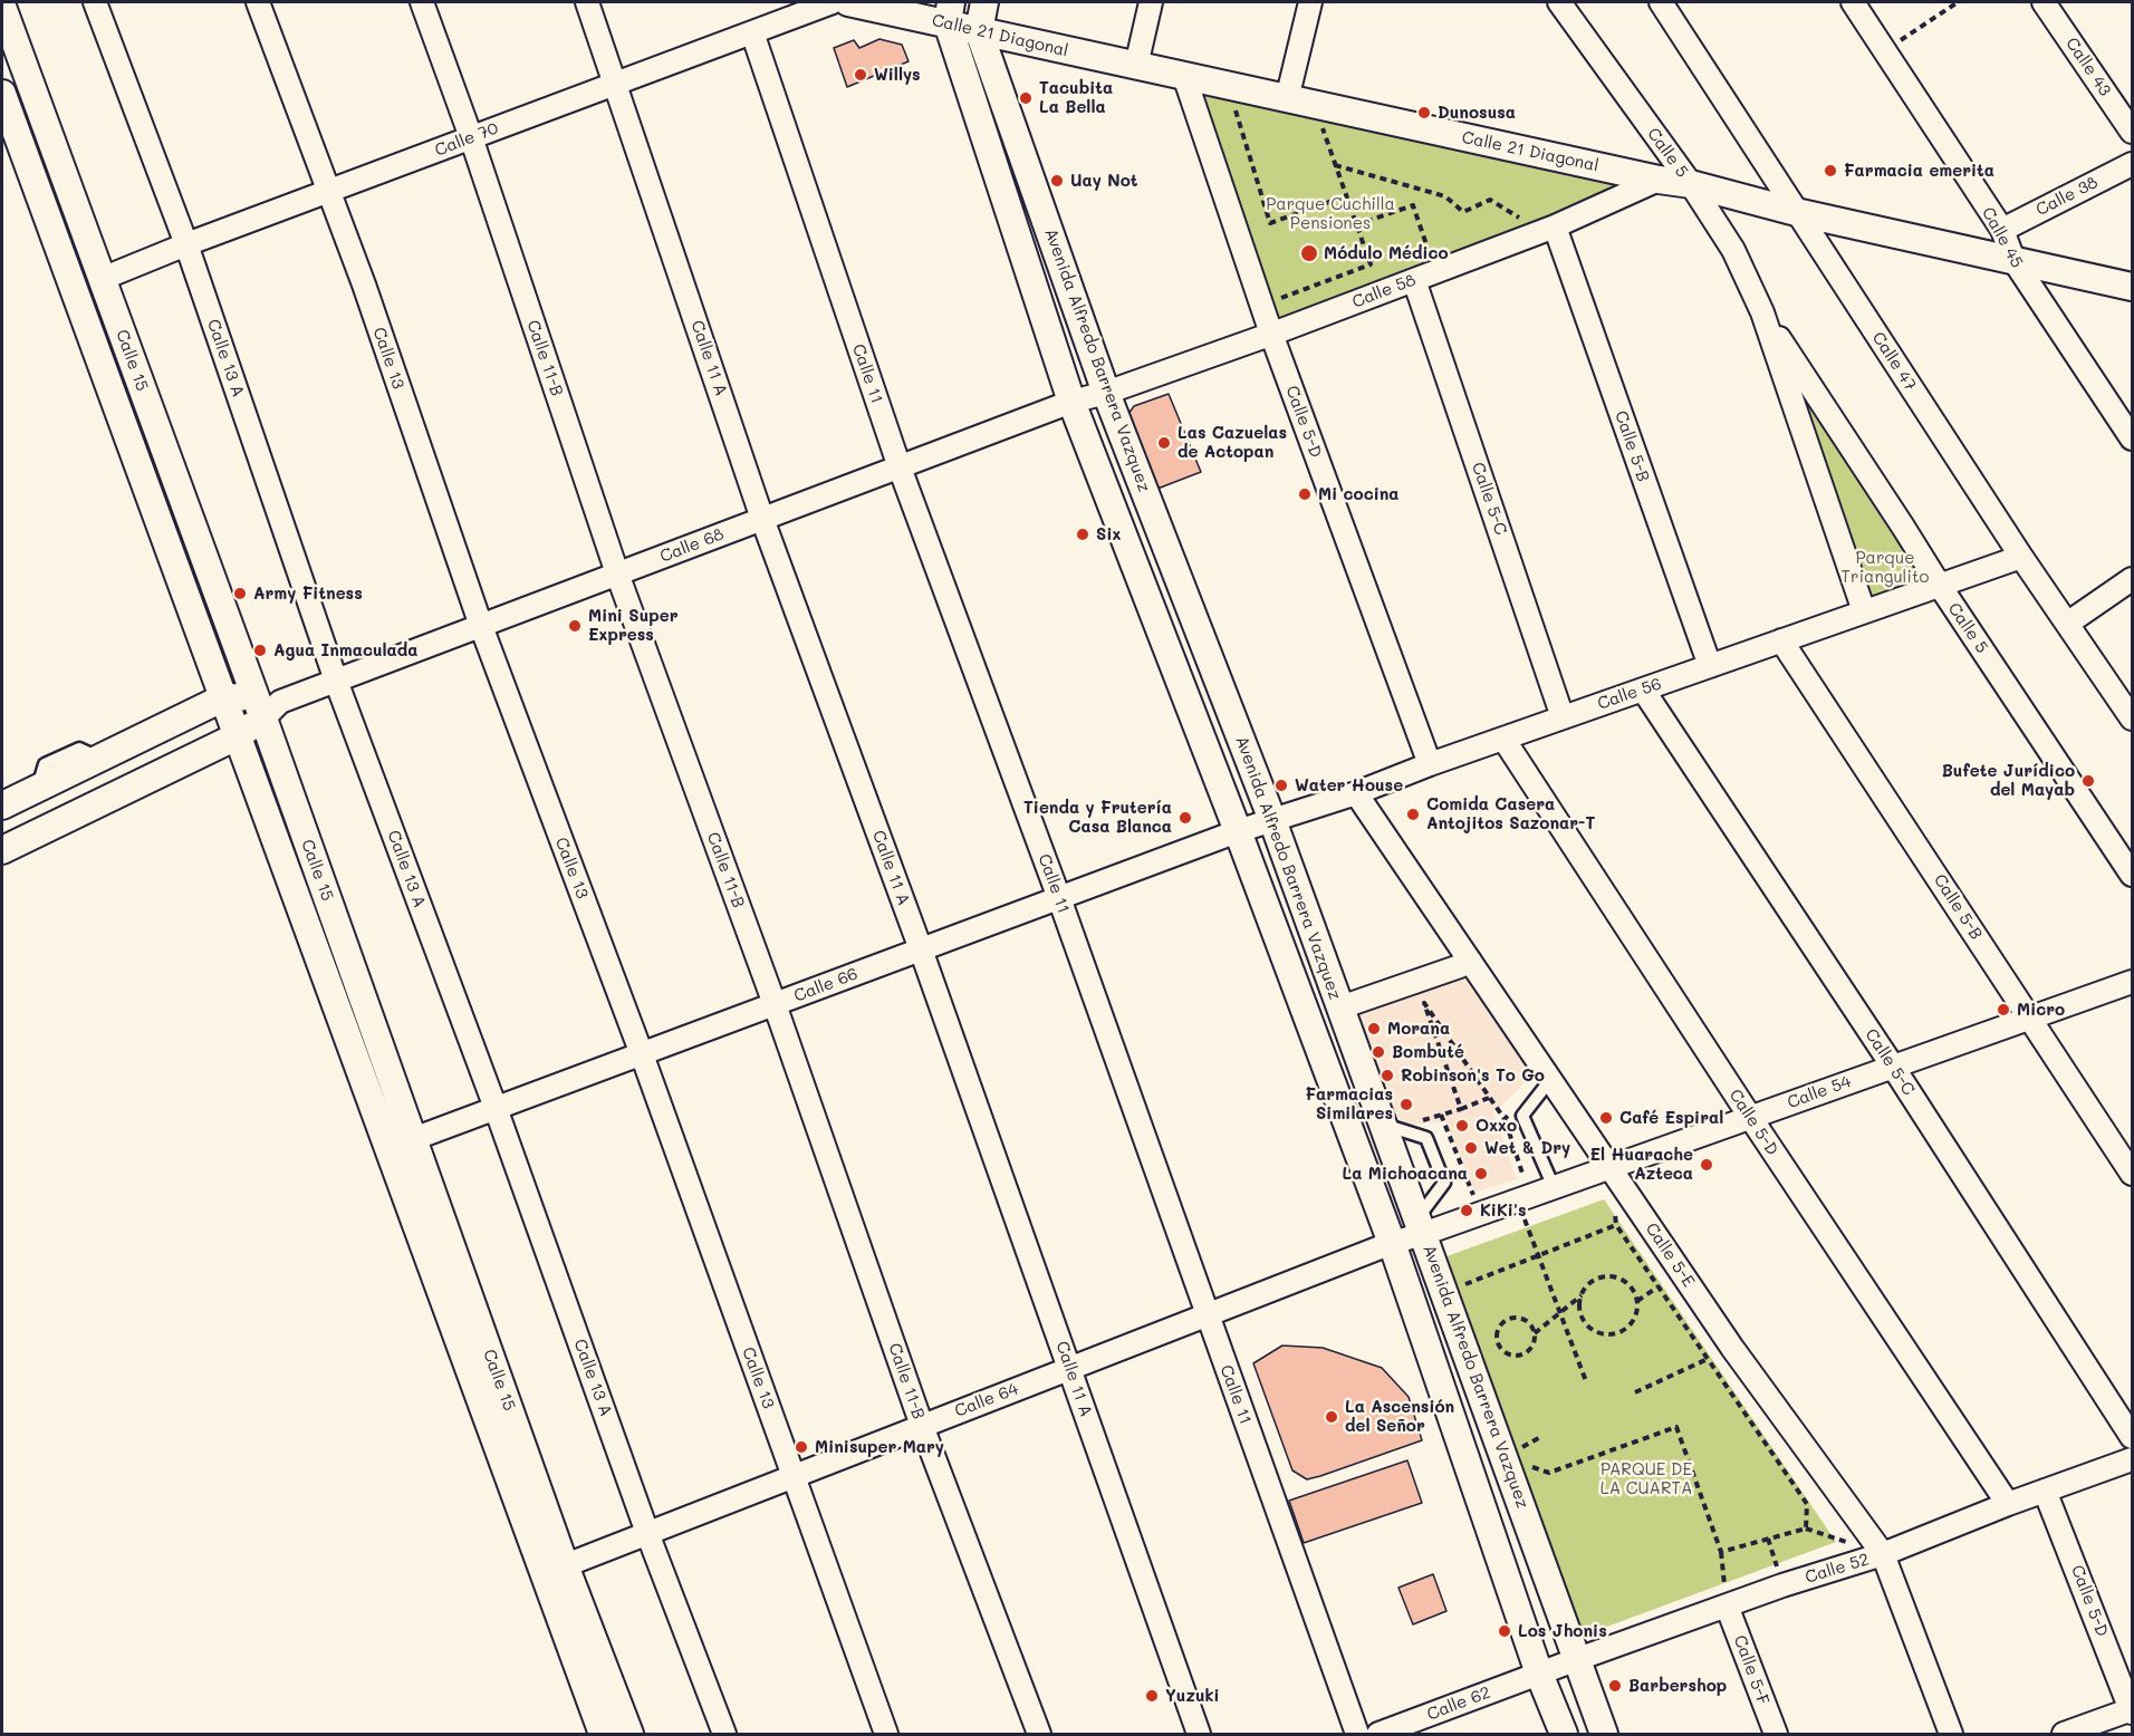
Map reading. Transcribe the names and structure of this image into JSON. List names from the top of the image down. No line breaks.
{"streets":{"street":["Calle 21 Diagonal","Calle 43","Calle 70","Calle 5","Calle 38","Calle 45","Calle 58","Calle 13 A","Calle 13","Calle 11-B","Calle 11 A","Calle 15","Avenida Alfredo Barrera Vazquez","Calle 47","Calle 11","Calle 5-D","Calle 5-B","Calle 5-C","Calle 68","Calle 56","Calle 66","Calle 54","Calle 5-E","Calle 64","Calle 52","Calle 5-F","Calle 62"]},"crossings":[["Calle 21 Diagonal","Calle 5"],["Calle 21 Diagonal","Calle 45"],["Calle 21 Diagonal","Calle 58"],["Calle 21 Diagonal","Avenida Alfredo Barrera Vazquez"],["Calle 21 Diagonal","Calle 47"],["Calle 21 Diagonal","Calle 5-D"],["Calle 70","Calle 13 A"],["Calle 70","Calle 13"],["Calle 70","Calle 11-B"],["Calle 70","Calle 11 A"],["Calle 70","Calle 15"],["Calle 70","Calle 11"],["Calle 5","Calle 56"],["Calle 38","Calle 45"],["Calle 58","Avenida Alfredo Barrera Vazquez"],["Calle 58","Calle 5-D"],["Calle 58","Calle 5-B"],["Calle 58","Calle 5-C"],["Calle 58","Calle 68"],["Calle 13 A","Calle 68"],["Calle 13 A","Calle 66"],["Calle 13 A","Calle 64"],["Calle 13","Calle 68"],["Calle 13","Calle 66"],["Calle 13","Calle 64"],["Calle 11-B","Calle 68"],["Calle 11-B","Calle 66"],["Calle 11-B","Calle 64"],["Calle 11 A","Calle 68"],["Calle 11 A","Calle 66"],["Calle 11 A","Calle 64"],["Calle 15","Calle 68"],["Calle 15","Calle 66"],["Calle 15","Calle 64"],["Avenida Alfredo Barrera Vazquez","Calle 68"],["Avenida Alfredo Barrera Vazquez","Calle 56"],["Avenida Alfredo Barrera Vazquez","Calle 66"],["Avenida Alfredo Barrera Vazquez","Calle 54"],["Avenida Alfredo Barrera Vazquez","Calle 64"],["Avenida Alfredo Barrera Vazquez","Calle 52"],["Avenida Alfredo Barrera Vazquez","Calle 62"],["Calle 47","Calle 56"],["Calle 11","Calle 68"],["Calle 11","Calle 66"],["Calle 11","Calle 64"],["Calle 5-D","Calle 56"],["Calle 5-D","Calle 54"],["Calle 5-D","Calle 52"],["Calle 5-B","Calle 56"],["Calle 5-B","Calle 54"],["Calle 5-C","Calle 56"],["Calle 5-C","Calle 54"],["Calle 56","Calle 66"],["Calle 56","Calle 5-E"],["Calle 54","Calle 5-E"],["Calle 54","Calle 64"],["Calle 5-E","Calle 52"],["Calle 52","Calle 5-F"],["Calle 52","Calle 62"]],"parks":["Parque Cuchilla Pensiones","Parque Triangulito","PARQUE DE LA CUARTA"],"places":["Willys","Tacubita La Bella","Dunosusa","Farmacia emerita","Uay Not","Módulo Médico","Las Cazuelas de Actopan","Mi cocina","Six","Army Fitness","Mini Super Express","Agua Inmaculada","Bufete Jurídico del Mayab","Water House","Comida Casera Antojitos Sazonar-T","Tienda y Frutería Casa Blanca","Micro","Morana","Bombuté","Robinson's To Go","Farmacias Similares","Café Espiral","Oxxo","Wet & Dry","El Huarache Azteca","La Michoacana","KiKi's","La Ascensión del Señor","Minisuper Mary","Los Jhonis","Barbershop","Yuzuki"]}
